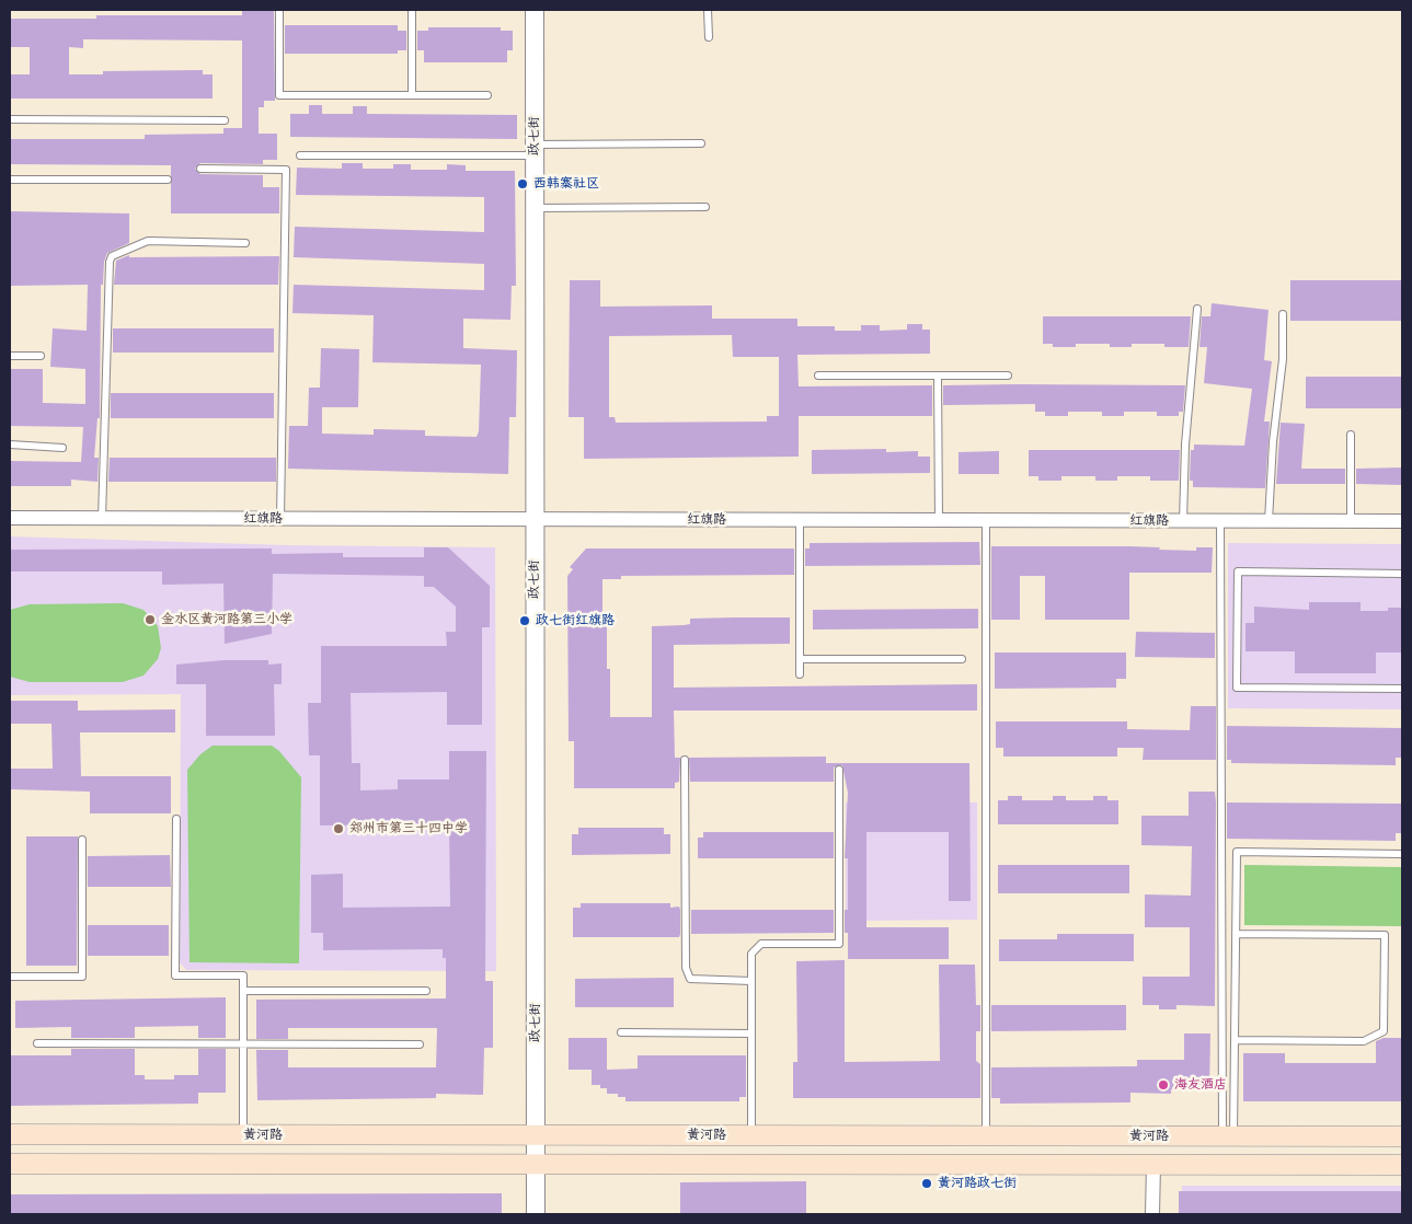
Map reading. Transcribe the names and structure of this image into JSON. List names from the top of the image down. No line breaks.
{"streets":{"main road":["黄河路"],"street":["政七街","红旗路"]},"crossings":[["政七街","红旗路"],["政七街","黄河路"]],"places":["西韩寨社区","金水区黄河路第三小学","政七街红旗路","郑州市第三十四中学","海友酒店","黄河路政七街"]}
